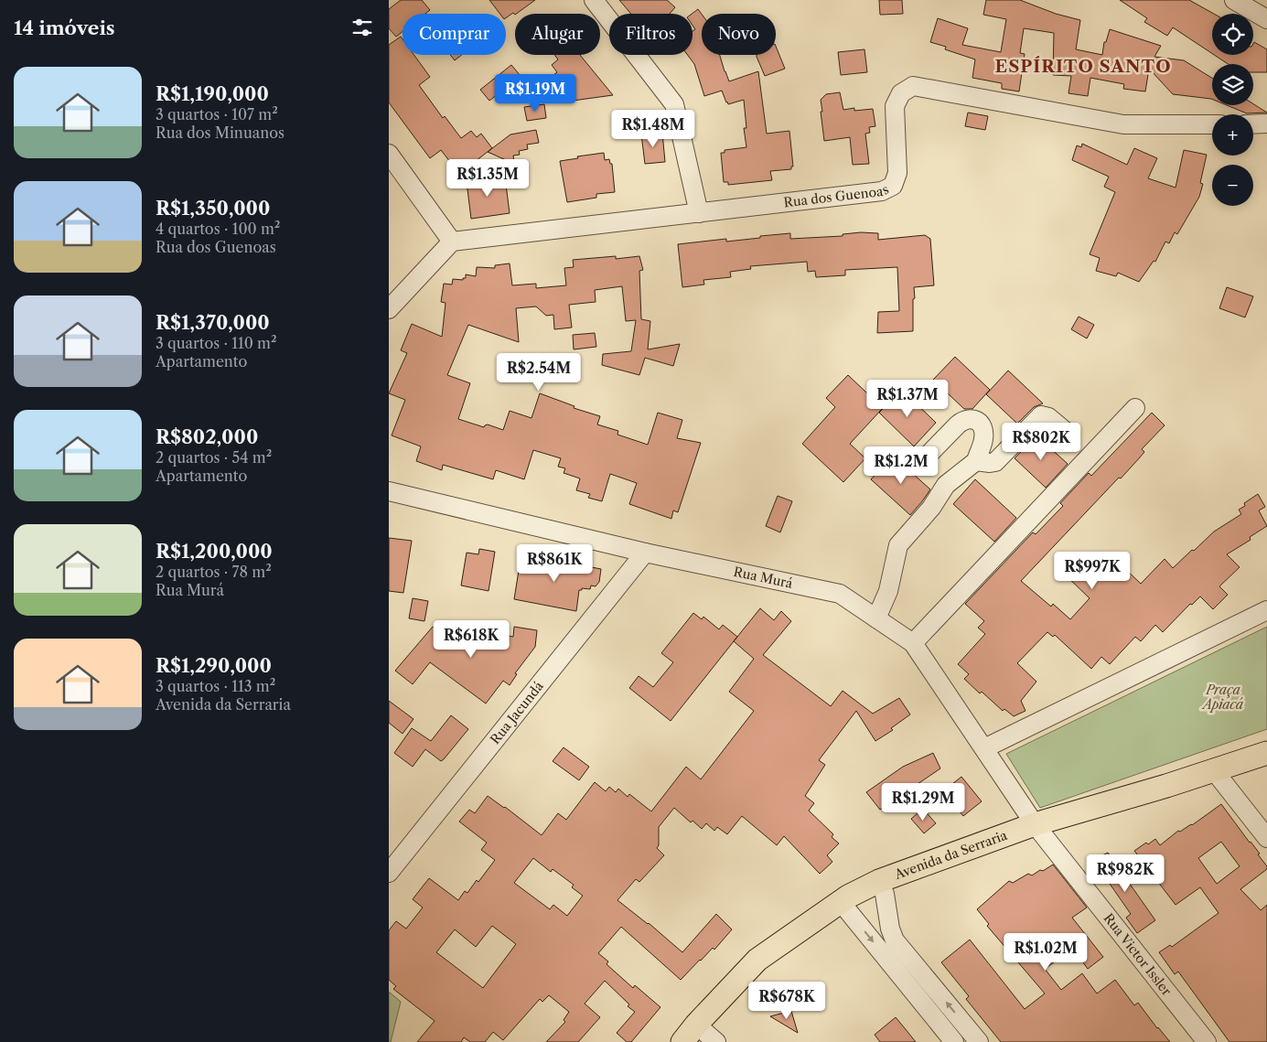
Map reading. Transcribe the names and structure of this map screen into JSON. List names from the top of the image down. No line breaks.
{"streets":{"main road":["Avenida da Serraria"],"street":["Rua dos Guenoas","Rua Murá","Rua Jacundá","Rua Victor Issler"]},"crossings":[["Rua Murá","Rua Jacundá"],["Rua Murá","Avenida da Serraria"],["Rua Murá","Rua Victor Issler"],["Avenida da Serraria","Rua Victor Issler"]],"districts":["ESPÍRITO SANTO"],"parks":["Praça Apiacá"],"page":{"heading":"14 imóveis","map_buttons":["+","−"],"chip":["Comprar","Alugar","Filtros","Novo"],"list":[{"name":"R$1,190,000","note":"3 quartos · 107 m² · Rua dos Minuanos"},{"name":"R$1,350,000","note":"4 quartos · 100 m² · Rua dos Guenoas"},{"name":"R$1,370,000","note":"3 quartos · 110 m² · Apartamento"},{"name":"R$802,000","note":"2 quartos · 54 m² · Apartamento"},{"name":"R$1,200,000","note":"2 quartos · 78 m² · Rua Murá"},{"name":"R$1,290,000","note":"3 quartos · 113 m² · Avenida da Serraria"}],"price":["R$1.19M","R$1.48M","R$1.35M","R$2.54M","R$1.37M","R$802K","R$1.2M","R$861K","R$997K","R$618K","R$1.29M","R$982K","R$1.02M","R$678K"]}}
